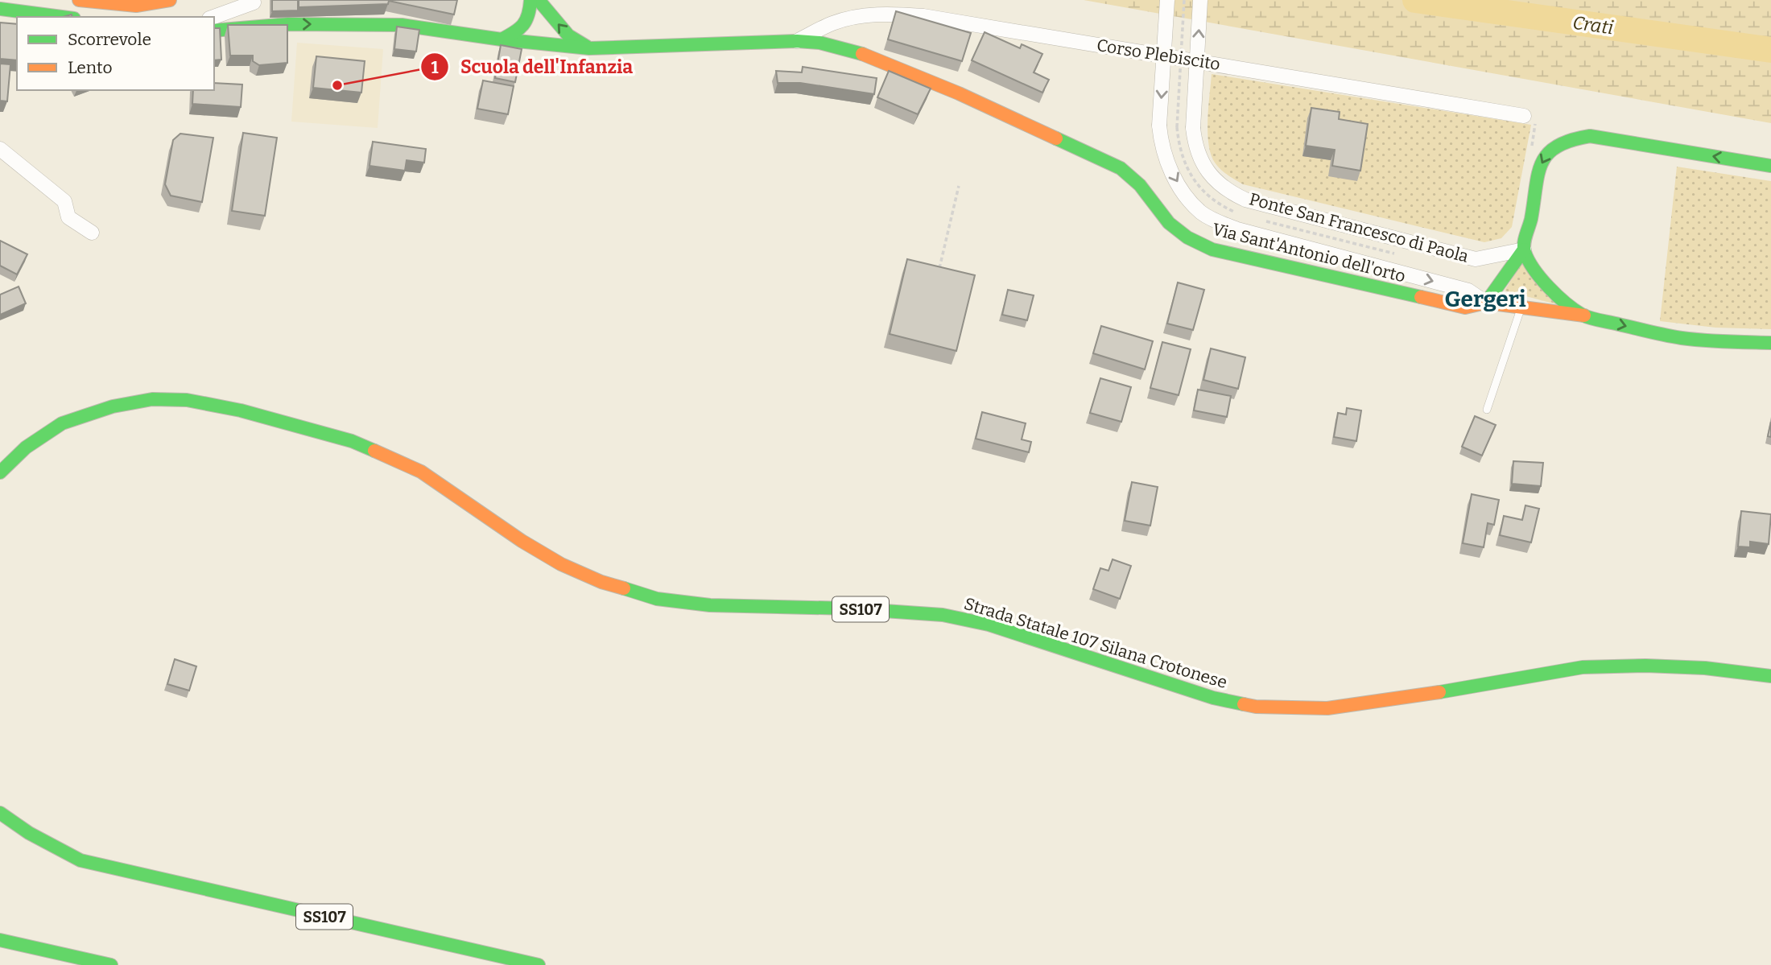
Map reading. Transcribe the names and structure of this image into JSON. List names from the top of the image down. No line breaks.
{"streets":{"street":["Corso Plebiscito","Ponte San Francesco di Paola","Via Sant'Antonio dell'orto","SS107","Strada Statale 107 Silana Crotonese"]},"crossings":[["Corso Plebiscito","Via Sant'Antonio dell'orto"],["Ponte San Francesco di Paola","Via Sant'Antonio dell'orto"]],"districts":["Gergeri"],"water":["Crati"],"places":["Scuola dell'Infanzia"],"legend":["Scorrevole","Lento"]}
